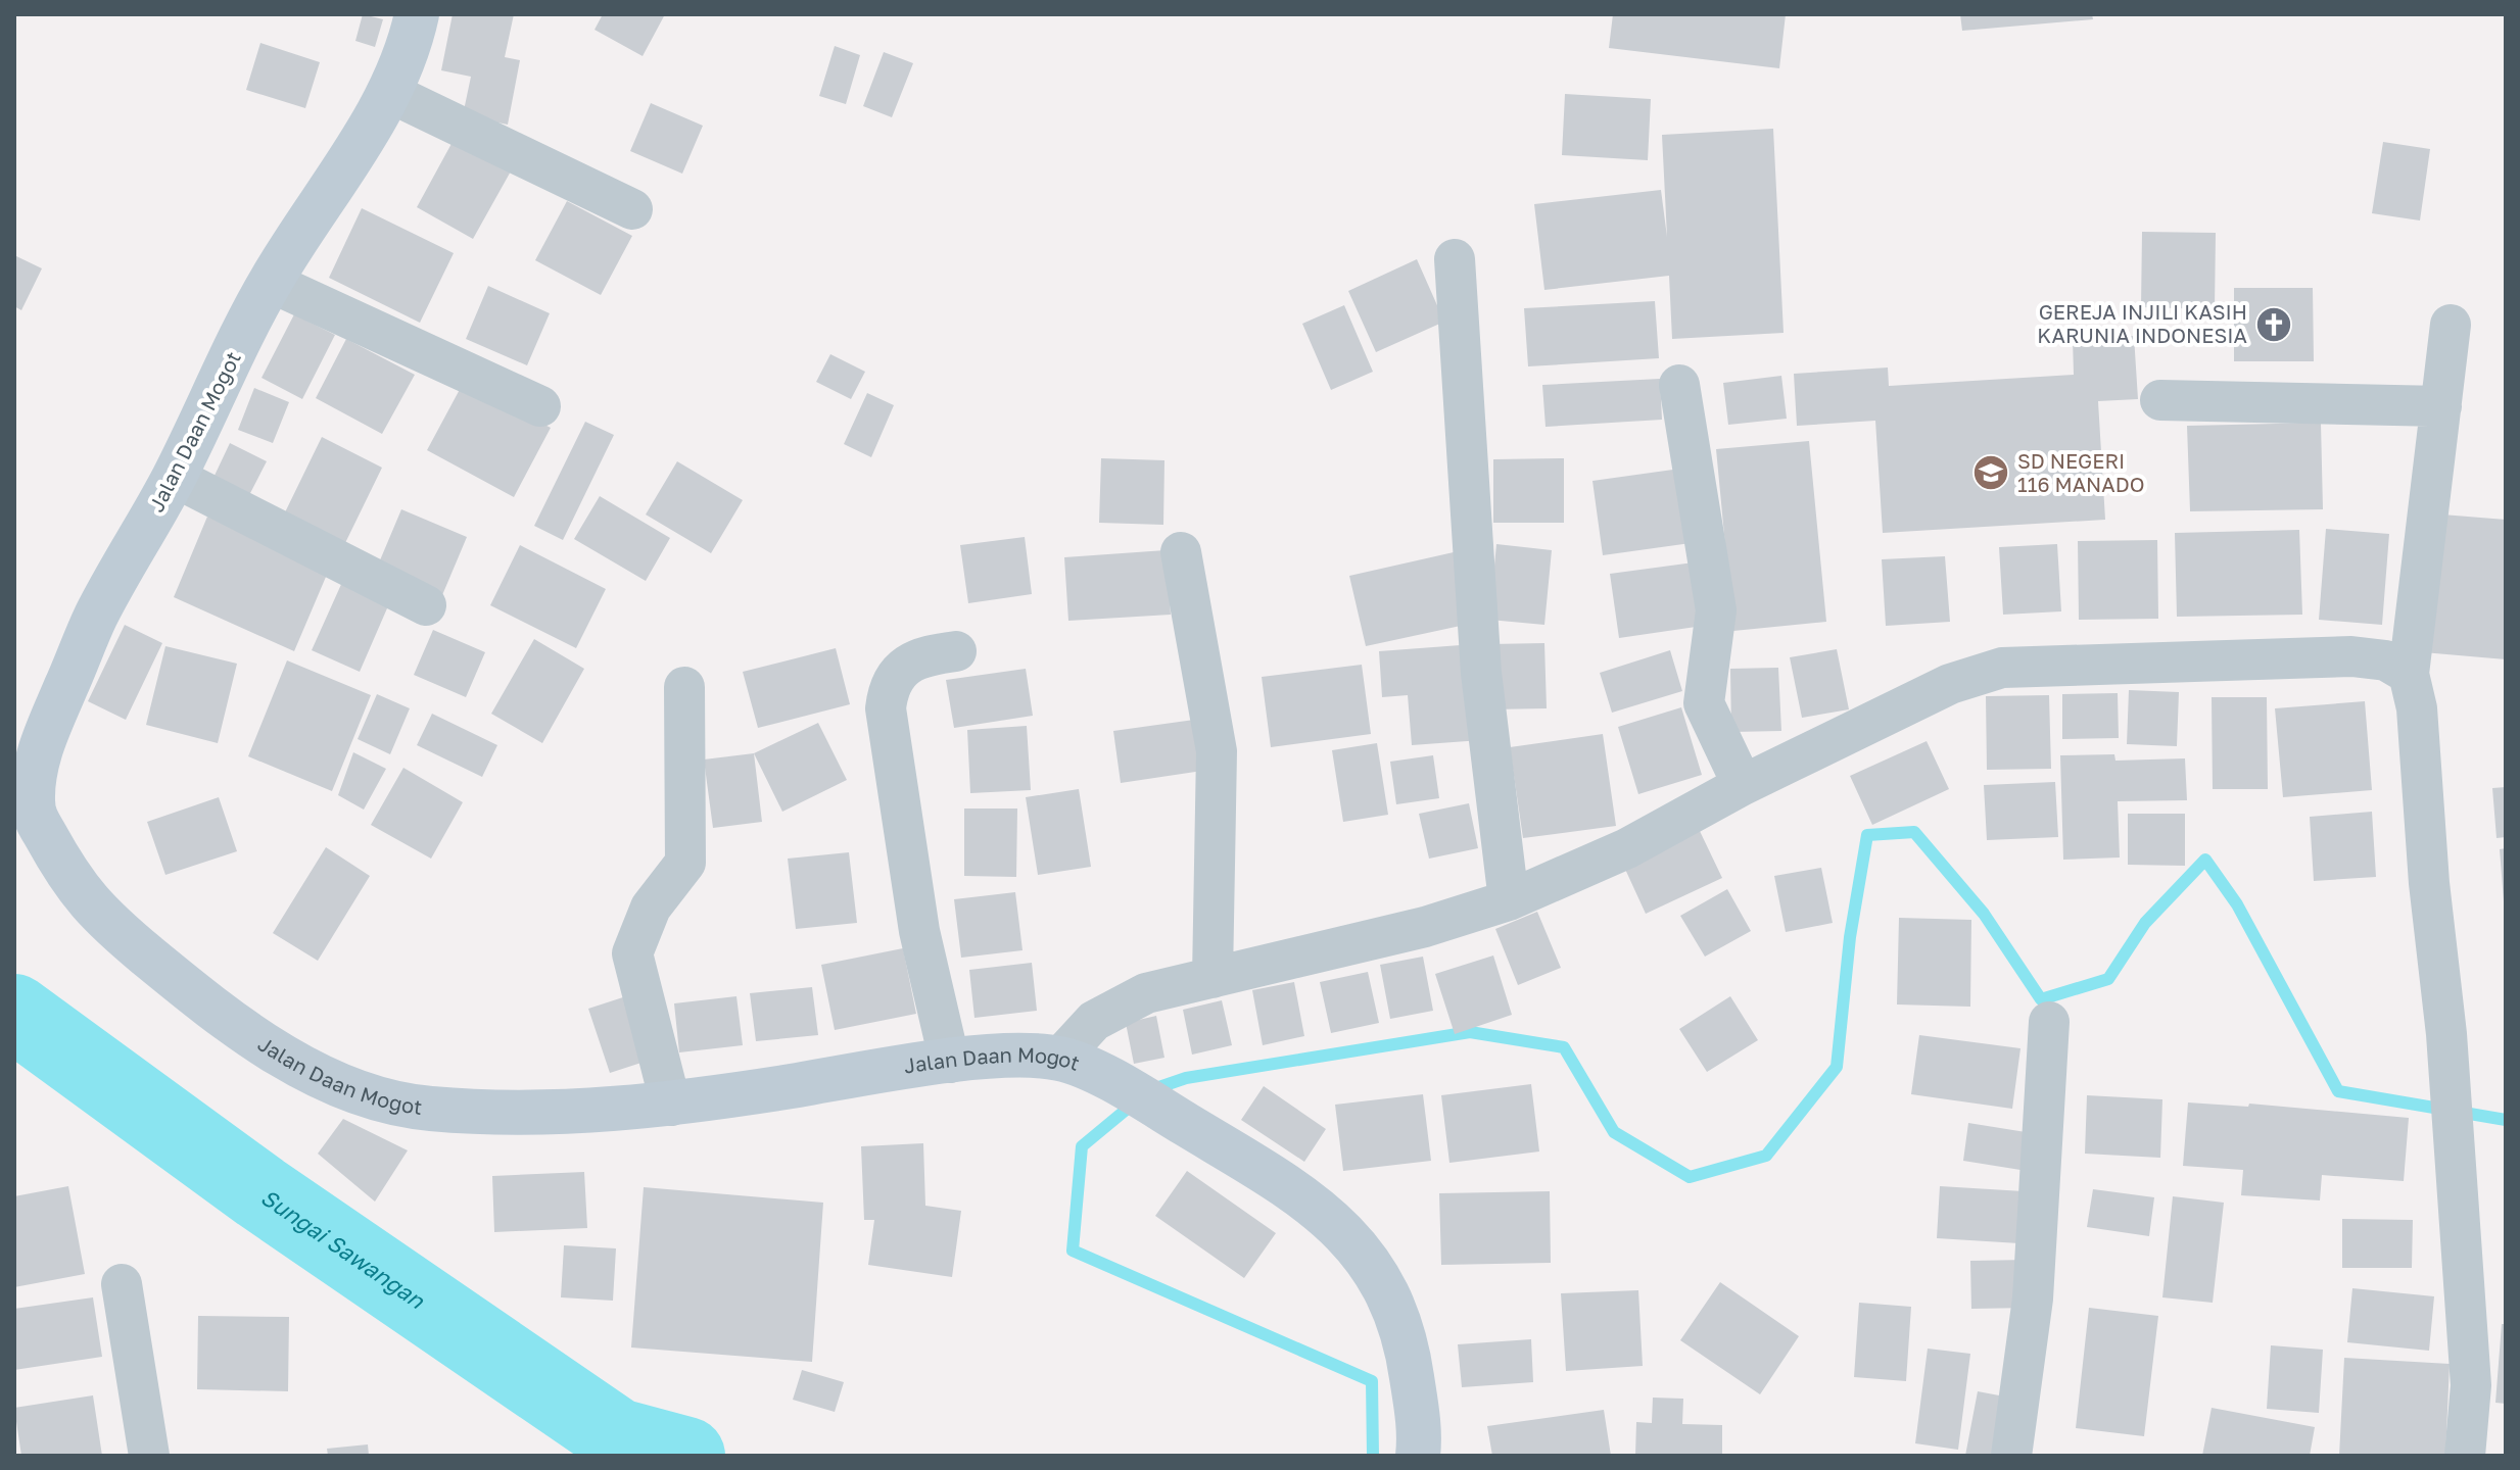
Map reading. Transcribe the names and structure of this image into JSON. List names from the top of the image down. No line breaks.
{"streets":{"main road":["Jalan Daan Mogot"]},"water":["Sungai Sawangan"],"places":{"church":["GEREJA INJILI KASIH KARUNIA INDONESIA"],"school or university":["SD NEGERI 116 MANADO"]}}
